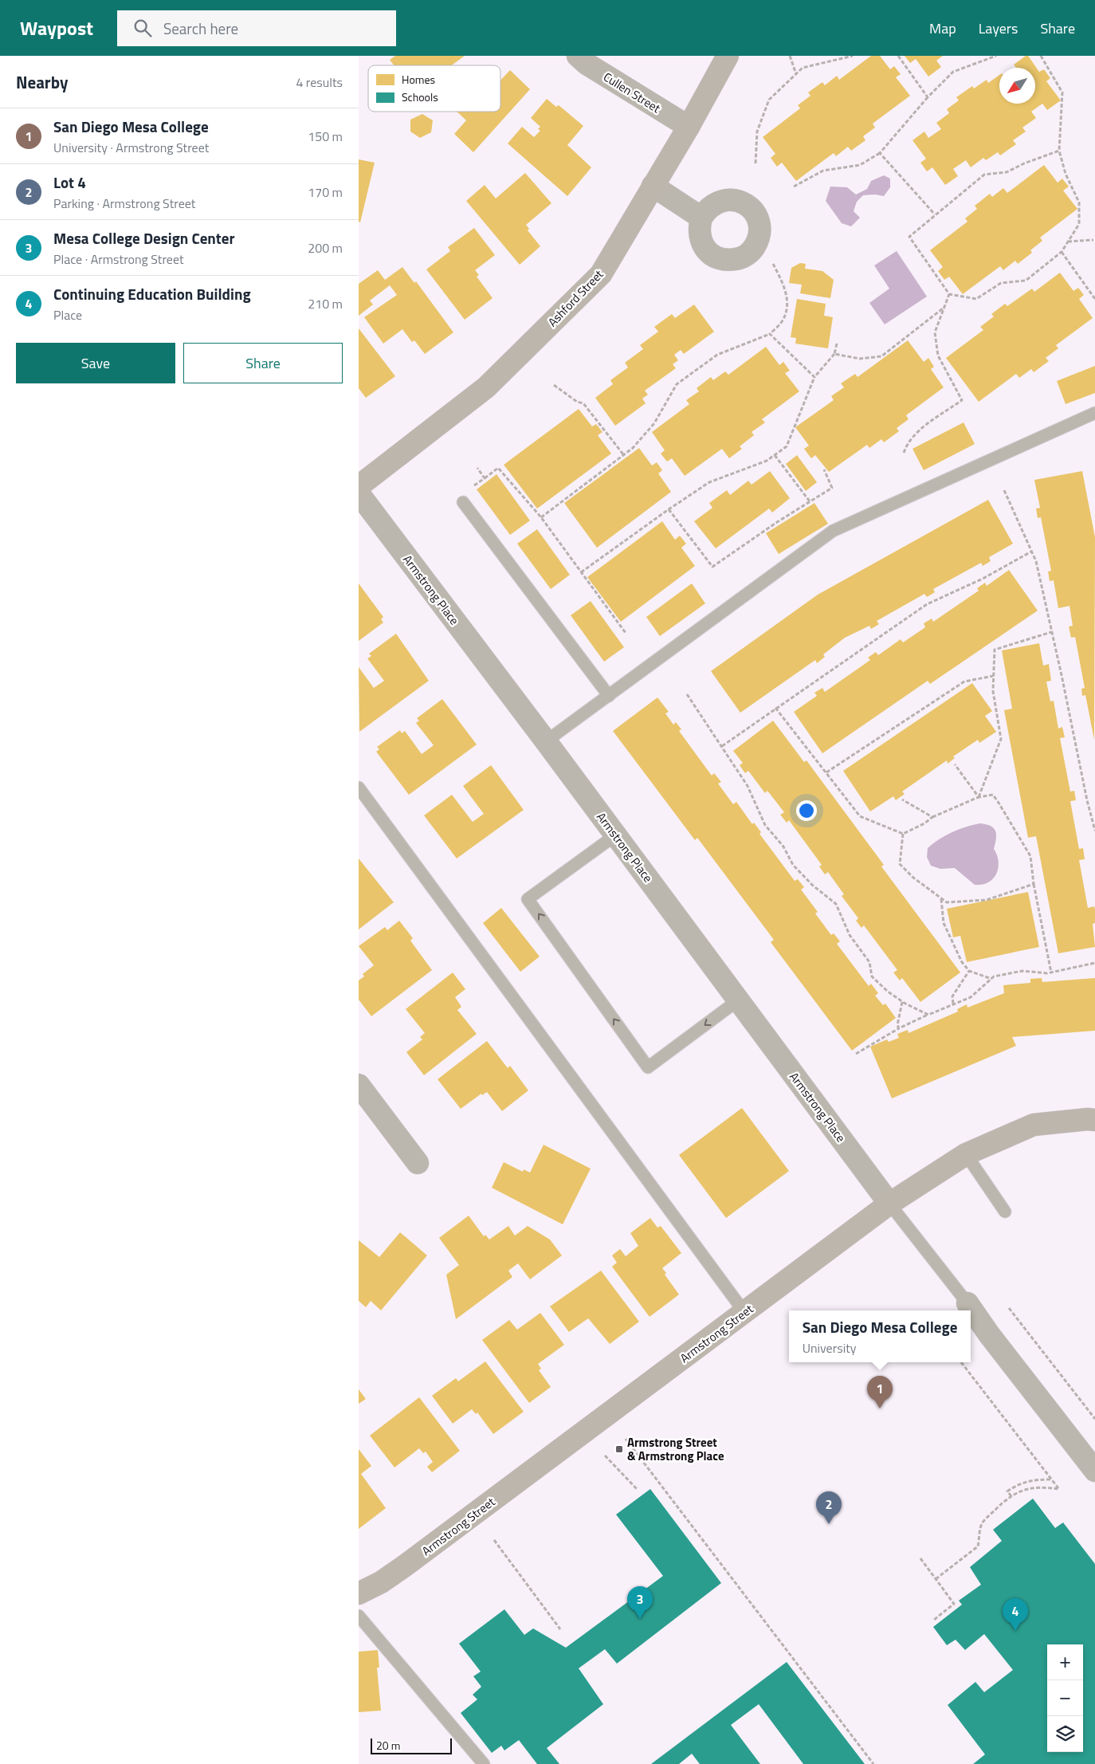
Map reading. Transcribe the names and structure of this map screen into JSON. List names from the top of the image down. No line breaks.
{"streets":{"street":["Cullen Street","Ashford Street","Armstrong Place","Armstrong Street"]},"crossings":[["Cullen Street","Ashford Street"],["Armstrong Place","Armstrong Street"]],"places":{"transit":["Armstrong Street & Armstrong Place"]},"legend":["Homes","Schools"],"scale_bar":"20 m","north":"bottom left","page":{"header":"Waypost","search":"Search here","nav":["Map","Layers","Share"],"heading":["Nearby","4 results"],"list":[{"mark":"1","name":"San Diego Mesa College","note":"University · Armstrong Street","value":"150 m"},{"mark":"2","name":"Lot 4","note":"Parking · Armstrong Street","value":"170 m"},{"mark":"3","name":"Mesa College Design Center","note":"Place · Armstrong Street","value":"200 m"},{"mark":"4","name":"Continuing Education Building","note":"Place","value":"210 m"}],"buttons":["Save","Share"],"popup":["San Diego Mesa College","University"],"pins":["1","2","3","4"],"map_buttons":["+","−"],"scale":"20 m"}}
